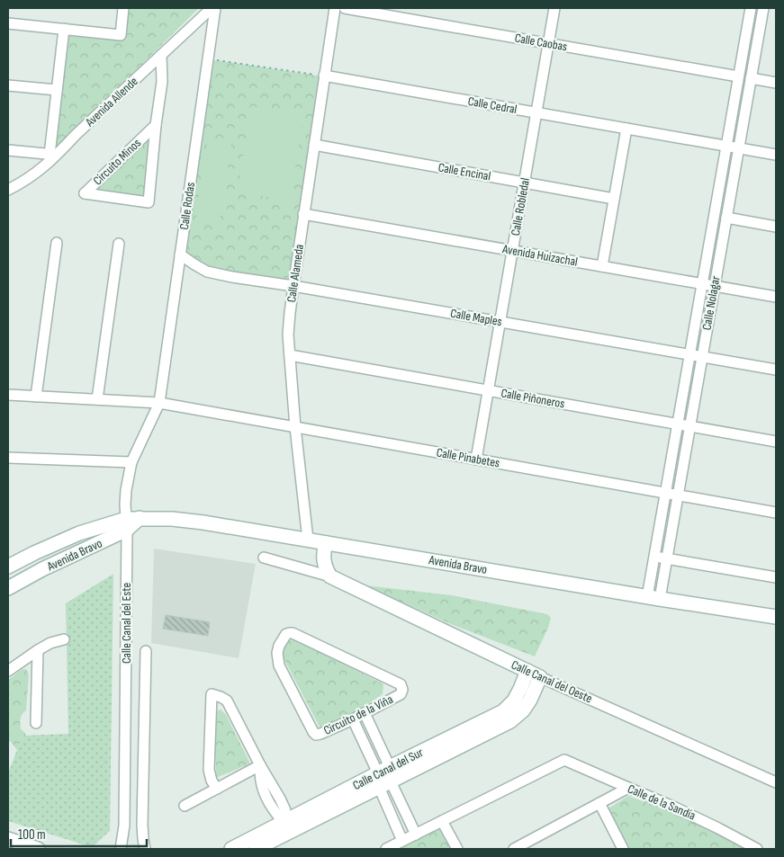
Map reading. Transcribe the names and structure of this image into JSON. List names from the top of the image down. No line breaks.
{"streets":{"main road":["Avenida Bravo","Calle Canal del Oeste","Calle Canal del Sur"],"street":["Calle Caobas","Avenida Allende","Calle Cedral","Circuito Minos","Calle Encinal","Calle Rodas","Calle Robledal","Avenida Huizachal","Calle Alameda","Calle Nolagar","Calle Maples","Calle Piñoneros","Calle Pinabetes","Calle Canal del Este","Circuito de la Viña","Calle de la Sandía"]},"crossings":[["Calle Caobas","Calle Robledal"],["Calle Caobas","Calle Nolagar"],["Avenida Allende","Circuito Minos"],["Calle Cedral","Calle Robledal"],["Calle Cedral","Calle Alameda"],["Calle Cedral","Calle Nolagar"],["Calle Encinal","Calle Robledal"],["Calle Encinal","Calle Alameda"],["Calle Rodas","Calle Maples"],["Calle Rodas","Calle Pinabetes"],["Calle Rodas","Calle Canal del Este"],["Calle Robledal","Avenida Huizachal"],["Calle Robledal","Calle Maples"],["Calle Robledal","Calle Piñoneros"],["Calle Robledal","Calle Pinabetes"],["Avenida Huizachal","Calle Alameda"],["Avenida Huizachal","Calle Nolagar"],["Calle Alameda","Calle Maples"],["Calle Alameda","Calle Piñoneros"],["Calle Alameda","Calle Pinabetes"],["Calle Alameda","Avenida Bravo"],["Calle Nolagar","Calle Maples"],["Calle Nolagar","Calle Piñoneros"],["Calle Nolagar","Calle Pinabetes"],["Calle Nolagar","Avenida Bravo"],["Calle Pinabetes","Calle Canal del Este"],["Avenida Bravo","Calle Canal del Este"],["Calle Canal del Oeste","Calle Canal del Sur"]],"scale_bar":"100 m"}
